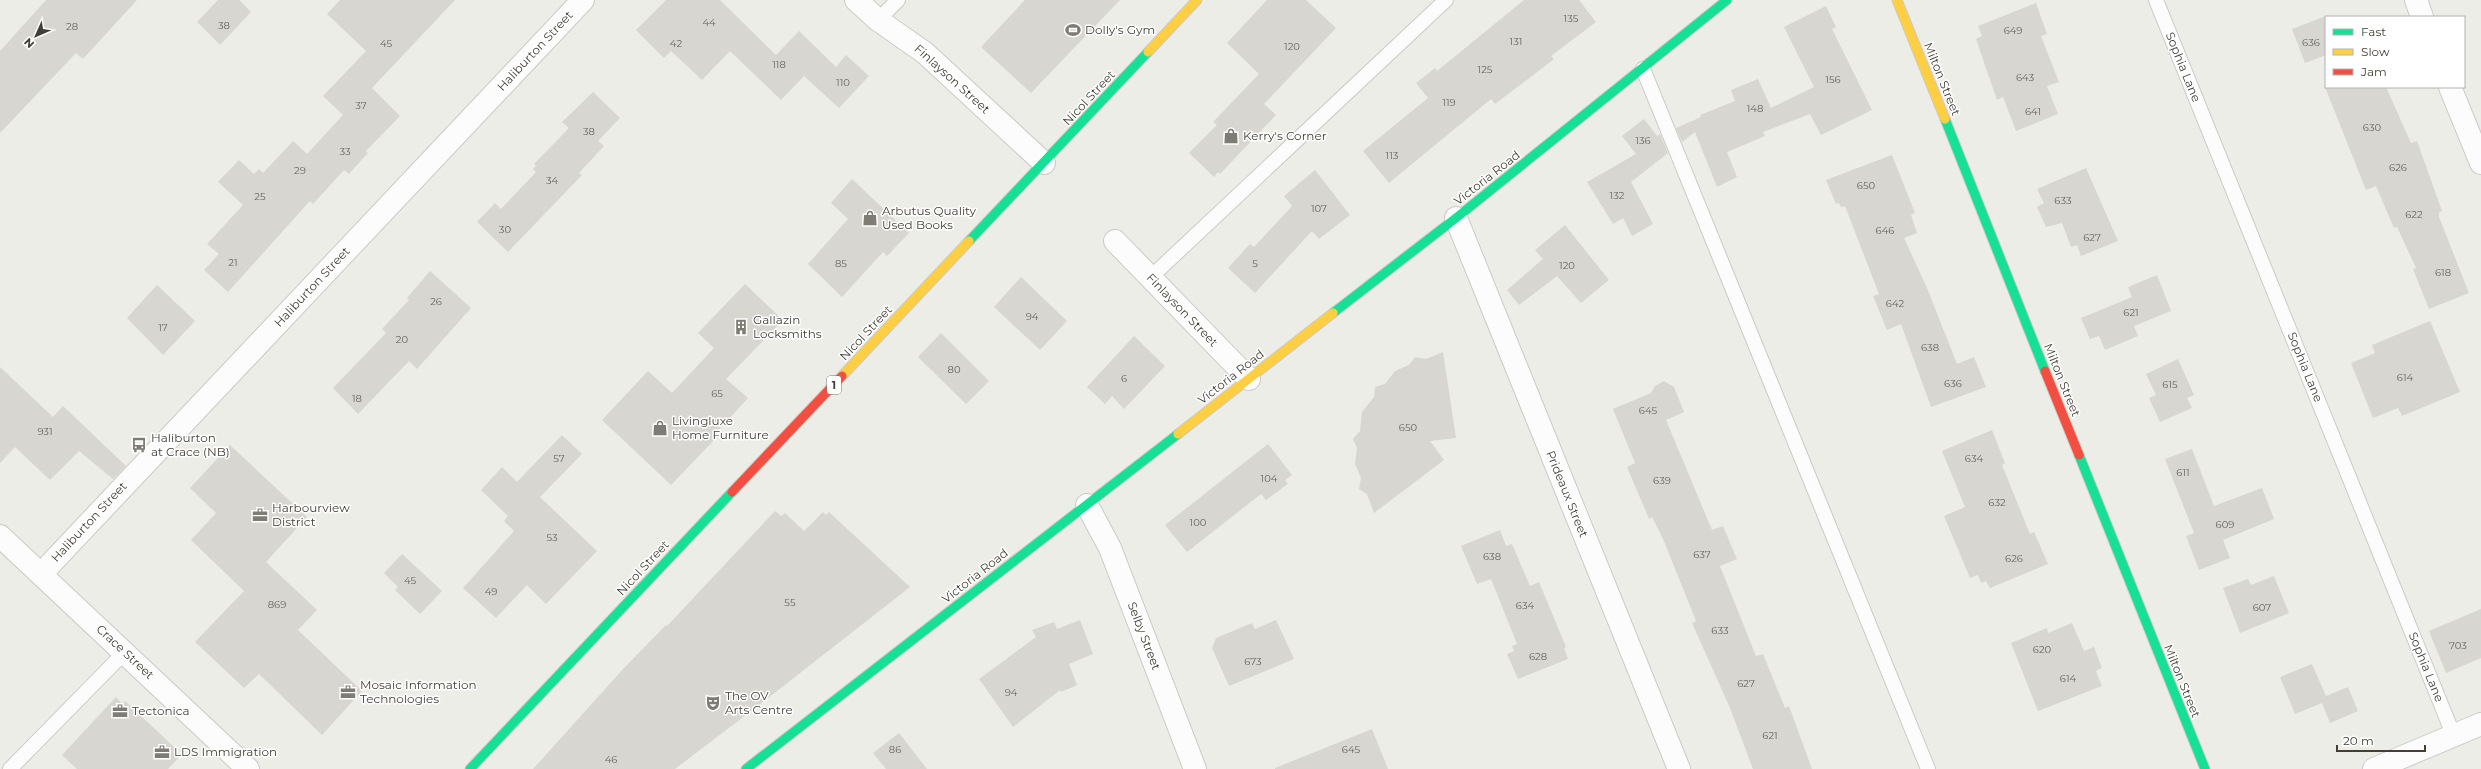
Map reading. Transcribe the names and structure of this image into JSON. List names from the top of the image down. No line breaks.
{"streets":{"main road":["Milton Street","Nicol Street","Victoria Road","1"],"street":["Haliburton Street","Finlayson Street","Prideaux Street","Selby Street","Crace Street"],"lane":["Sophia Lane"]},"crossings":[["Haliburton Street","Crace Street"],["Finlayson Street","Nicol Street"],["Finlayson Street","Victoria Road"],["Victoria Road","Prideaux Street"],["Victoria Road","Selby Street"]],"places":{"sports":["Dolly's Gym"],"shop":["Kerry's Corner","Arbutus Quality Used Books","Livingluxe Home Furniture"],"building":["Gallazin Locksmiths"],"bus stop":["Haliburton at Crace (NB)"],"office":["Harbourview District","Mosaic Information Technologies","Tectonica","LDS Immigration"],"theatre":["The OV Arts Centre"]},"house_numbers":["135","44","38","28","649","131","636","45","42","120","118","125","643","156","110","119","37","148","641","630","38","136","33","113","626","29","34","650","132","25","633","107","622","30","646","627","21","85","5","120","618","26","642","621","94","17","20","638","80","614","6","636","615","65","18","645","650","931","57","634","611","104","639","632","100","609","53","637","638","626","45","49","55","869","634","607","633","703","620","628","673","614","627","94","621","86","645","46"],"legend":["Fast","Slow","Jam"],"scale_bar":"20 m","north":"bottom left"}
